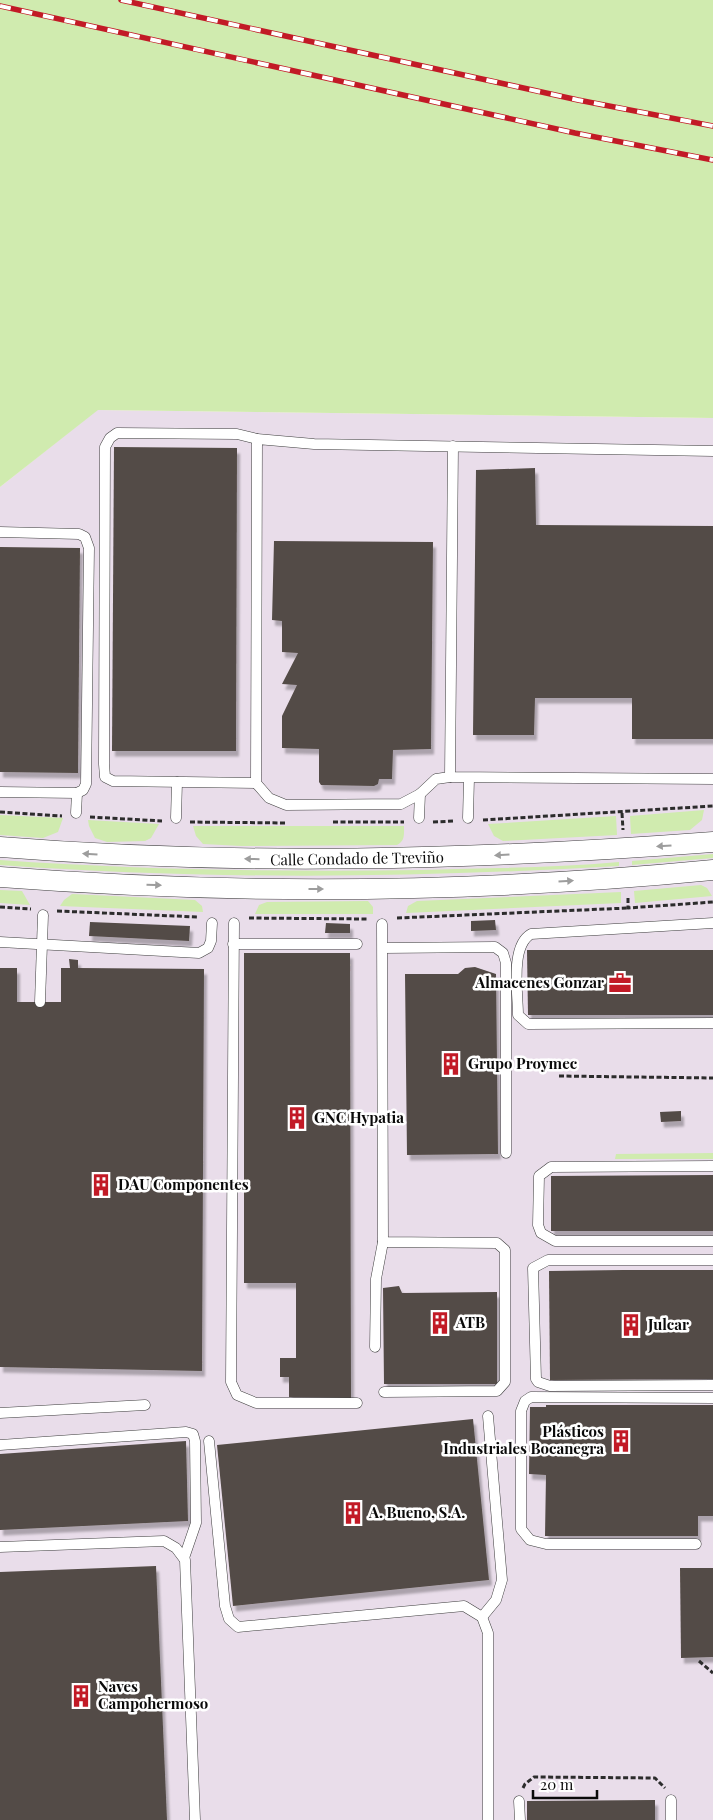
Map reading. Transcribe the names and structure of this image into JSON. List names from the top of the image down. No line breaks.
{"streets":{"street":["Calle Condado de Treviño"]},"places":{"office":["Almacenes Gonzar"],"building":["Grupo Proymec","GNC Hypatia","DAU Componentes","ATB","Julcar","Plásticos Industriales Bocanegra","A. Bueno, S.A.","Naves Campohermoso"]},"scale_bar":"20 m"}
